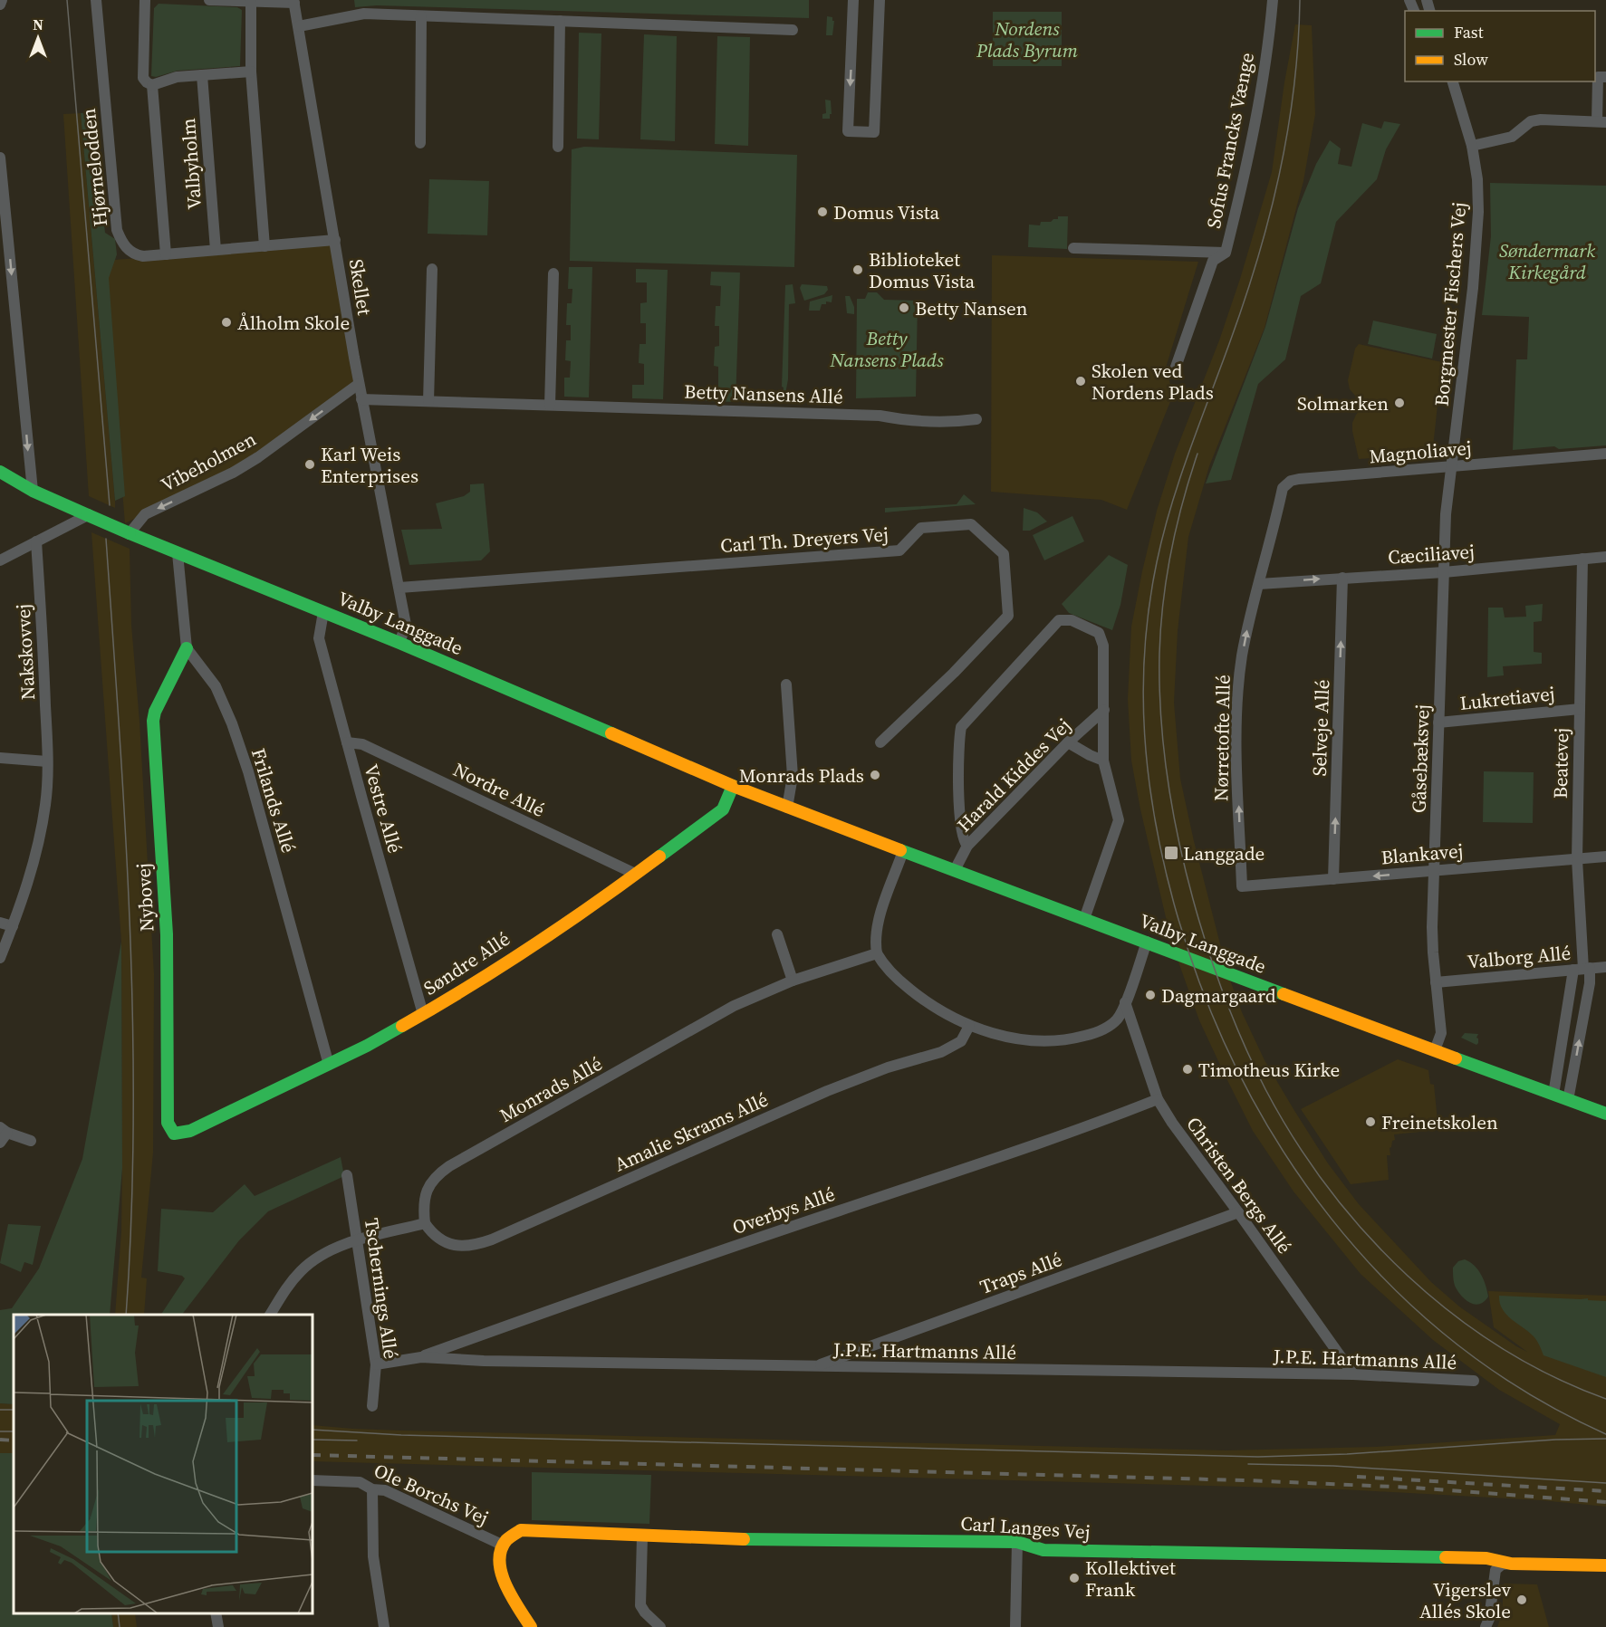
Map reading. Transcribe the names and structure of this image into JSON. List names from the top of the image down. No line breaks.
{"streets":{"street":["Sofus Francks Vænge","Valbyholm","Hjørnelodden","Skellet","Borgmester Fischers Vej","Betty Nansens Allé","Magnoliavej","Vibeholmen","Carl Th. Dreyers Vej","Cæciliavej","Valby Langgade","Nakskovvej","Lukretiavej","Selveje Allé","Nørretofte Allé","Gåsebæksvej","Beatevej","Harald Kiddes Vej","Nordre Allé","Frilands Allé","Vestre Allé","Blankavej","Nybovej","Valborg Allé","Søndre Allé","Monrads Allé","Amalie Skrams Allé","Christen Bergs Allé","Overbys Allé","Traps Allé","Tschernings Allé","J.P.E. Hartmanns Allé","Ole Borchs Vej","Carl Langes Vej"]},"crossings":[["Valbyholm","Hjørnelodden"],["Hjørnelodden","Skellet"],["Skellet","Betty Nansens Allé"],["Skellet","Vibeholmen"],["Skellet","Carl Th. Dreyers Vej"],["Skellet","Valby Langgade"],["Borgmester Fischers Vej","Magnoliavej"],["Borgmester Fischers Vej","Gåsebæksvej"],["Magnoliavej","Nørretofte Allé"],["Magnoliavej","Gåsebæksvej"],["Vibeholmen","Valby Langgade"],["Cæciliavej","Selveje Allé"],["Cæciliavej","Nørretofte Allé"],["Cæciliavej","Gåsebæksvej"],["Cæciliavej","Beatevej"],["Valby Langgade","Gåsebæksvej"],["Valby Langgade","Beatevej"],["Valby Langgade","Harald Kiddes Vej"],["Valby Langgade","Vestre Allé"],["Valby Langgade","Søndre Allé"],["Lukretiavej","Gåsebæksvej"],["Lukretiavej","Beatevej"],["Selveje Allé","Blankavej"],["Nørretofte Allé","Blankavej"],["Gåsebæksvej","Blankavej"],["Gåsebæksvej","Valborg Allé"],["Beatevej","Blankavej"],["Beatevej","Valborg Allé"],["Nordre Allé","Vestre Allé"],["Nordre Allé","Søndre Allé"],["Frilands Allé","Nybovej"],["Frilands Allé","Søndre Allé"],["Vestre Allé","Søndre Allé"],["Nybovej","Søndre Allé"],["Monrads Allé","Amalie Skrams Allé"],["Christen Bergs Allé","Overbys Allé"],["Christen Bergs Allé","Traps Allé"],["Christen Bergs Allé","J.P.E. Hartmanns Allé"],["Overbys Allé","J.P.E. Hartmanns Allé"],["Traps Allé","J.P.E. Hartmanns Allé"],["Tschernings Allé","J.P.E. Hartmanns Allé"],["Ole Borchs Vej","Carl Langes Vej"]],"one_way":["Vibeholmen","Selveje Allé","Nørretofte Allé"],"parks":["Nordens Plads Byrum","Søndermark Kirkegård","Betty Nansens Plads"],"places":{"other":["Domus Vista","Biblioteket Domus Vista","Betty Nansen","Ålholm Skole","Skolen ved Nordens Plads","Solmarken","Karl Weis Enterprises","Monrads Plads","Dagmargaard","Timotheus Kirke","Freinetskolen","Kollektivet Frank","Vigerslev Allés Skole"],"transit":["Langgade"]},"legend":["Fast","Slow"],"north":"top"}
